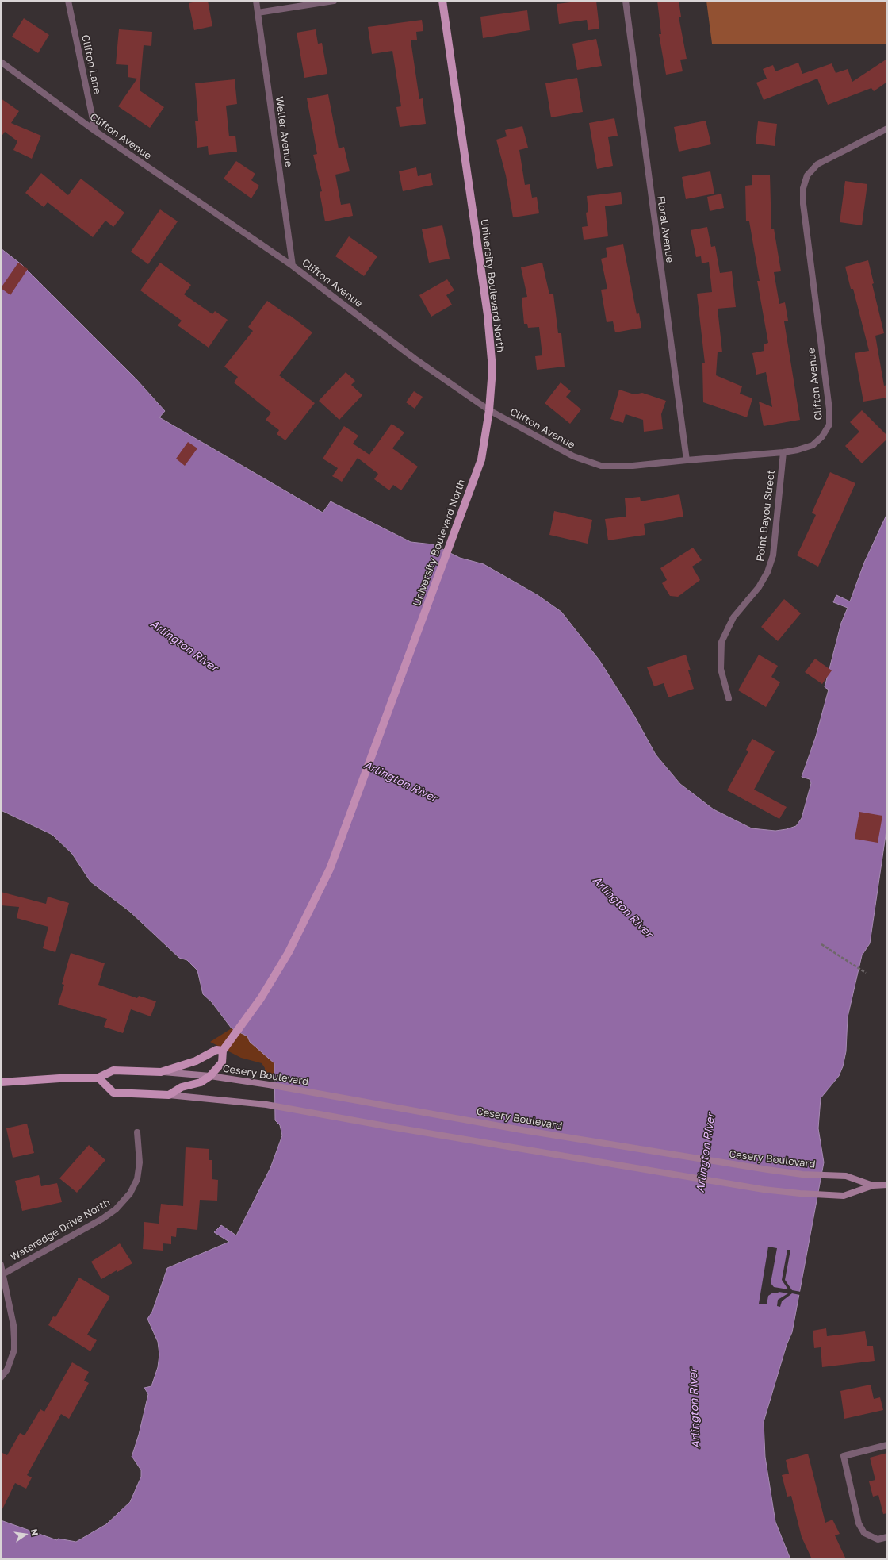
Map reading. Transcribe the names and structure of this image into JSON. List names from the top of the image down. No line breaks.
{"streets":{"main road":["University Boulevard North","Cesery Boulevard"],"street":["Clifton Lane","Weller Avenue","Clifton Avenue","Floral Avenue","Point Bayou Street","Wateredge Drive North"]},"crossings":[["Clifton Lane","Clifton Avenue"],["Weller Avenue","Clifton Avenue"],["Clifton Avenue","Floral Avenue"],["Clifton Avenue","University Boulevard North"],["Clifton Avenue","Point Bayou Street"],["University Boulevard North","Cesery Boulevard"]],"water":["Arlington River"],"north":"right"}
